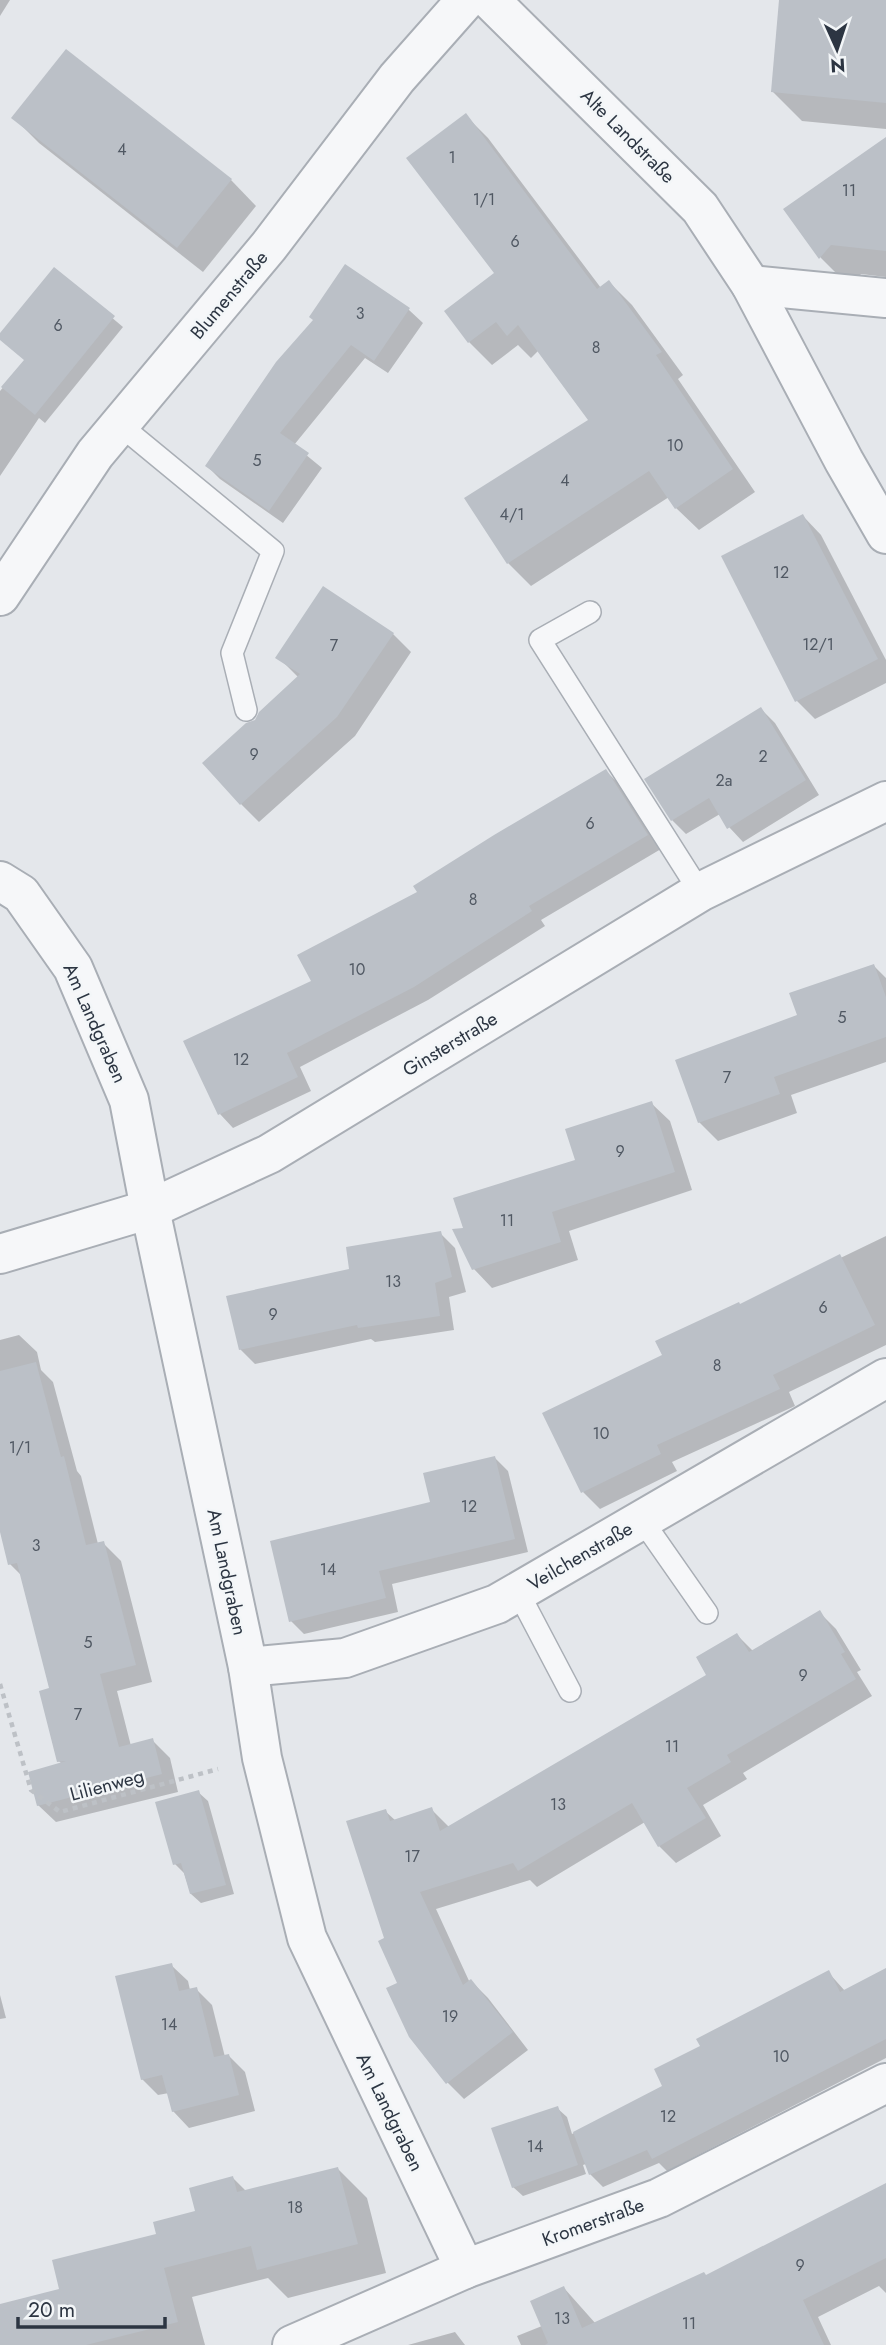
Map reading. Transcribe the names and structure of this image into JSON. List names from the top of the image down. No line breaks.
{"streets":{"street":["Alte Landstraße","Blumenstraße","Am Landgraben","Ginsterstraße","Veilchenstraße","Kromerstraße"],"path":["Lilienweg"]},"crossings":[["Am Landgraben","Ginsterstraße"],["Am Landgraben","Veilchenstraße"],["Am Landgraben","Lilienweg"],["Am Landgraben","Kromerstraße"]],"house_numbers":["4","1","11","1/1","6","3","6","8","10","5","4","4/1","12","12/1","7","9","2","2a","6","8","10","5","12","7","9","11","13","6","9","8","10","1/1","12","3","14","5","9","7","11","13","17","19","14","10","12","14","18","9","13","11"],"scale_bar":"20 m","north":"bottom"}
